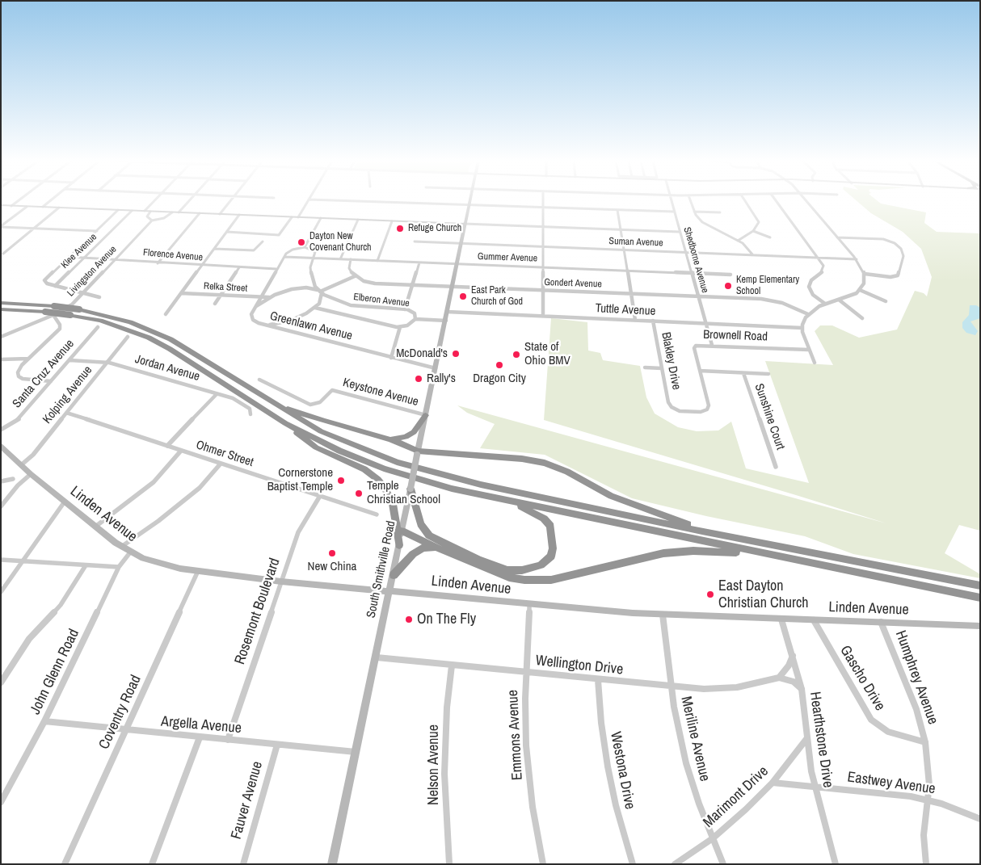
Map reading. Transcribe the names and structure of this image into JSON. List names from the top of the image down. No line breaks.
{"streets":{"main road":["Linden Avenue","South Smithville Road"],"street":["Suman Avenue","Klee Avenue","Florence Avenue","Gummer Avenue","Shedborne Avenue","Livingston Avenue","Gondert Avenue","Relka Street","Elberon Avenue","Tuttle Avenue","Greenlawn Avenue","Brownell Road","Blakley Drive","Jordan Avenue","Santa Cruz Avenue","Keystone Avenue","Kolping Avenue","Sunshine Court","Ohmer Street","Rosemont Boulevard","Wellington Drive","John Glenn Road","Humphrey Avenue","Gascho Drive","Coventry Road","Argella Avenue","Emmons Avenue","Meriline Avenue","Hearthstone Drive","Nelson Avenue","Westona Drive","Eastwey Avenue","Marimont Drive","Fauver Avenue"]},"crossings":[["Suman Avenue","Shedborne Avenue"],["Suman Avenue","South Smithville Road"],["Klee Avenue","Florence Avenue"],["Florence Avenue","Livingston Avenue"],["Florence Avenue","Greenlawn Avenue"],["Gummer Avenue","Shedborne Avenue"],["Gummer Avenue","Greenlawn Avenue"],["Gummer Avenue","South Smithville Road"],["Shedborne Avenue","Gondert Avenue"],["Shedborne Avenue","Tuttle Avenue"],["Shedborne Avenue","Brownell Road"],["Gondert Avenue","South Smithville Road"],["Relka Street","Greenlawn Avenue"],["Elberon Avenue","South Smithville Road"],["Tuttle Avenue","Blakley Drive"],["Tuttle Avenue","South Smithville Road"],["Greenlawn Avenue","South Smithville Road"],["Brownell Road","Blakley Drive"],["Jordan Avenue","Santa Cruz Avenue"],["Jordan Avenue","Kolping Avenue"],["Keystone Avenue","South Smithville Road"],["Kolping Avenue","Ohmer Street"],["Kolping Avenue","Linden Avenue"],["Ohmer Street","Rosemont Boulevard"],["Linden Avenue","South Smithville Road"],["Linden Avenue","Rosemont Boulevard"],["Linden Avenue","John Glenn Road"],["Linden Avenue","Humphrey Avenue"],["Linden Avenue","Gascho Drive"],["Linden Avenue","Coventry Road"],["Linden Avenue","Emmons Avenue"],["Linden Avenue","Meriline Avenue"],["Linden Avenue","Hearthstone Drive"],["South Smithville Road","Wellington Drive"],["South Smithville Road","Argella Avenue"],["Rosemont Boulevard","Argella Avenue"],["Wellington Drive","Emmons Avenue"],["Wellington Drive","Meriline Avenue"],["Wellington Drive","Nelson Avenue"],["Wellington Drive","Westona Drive"],["John Glenn Road","Argella Avenue"],["Humphrey Avenue","Gascho Drive"],["Humphrey Avenue","Eastwey Avenue"],["Coventry Road","Argella Avenue"],["Argella Avenue","Fauver Avenue"],["Meriline Avenue","Marimont Drive"],["Hearthstone Drive","Eastwey Avenue"],["Hearthstone Drive","Marimont Drive"],["Eastwey Avenue","Marimont Drive"]],"places":["Refuge Church","Dayton New Covenant Church","Kemp Elementary School","East Park Church of God","McDonald's","State of Ohio BMV","Dragon City","Rally's","Cornerstone Baptist Temple","Temple Christian School","New China","East Dayton Christian Church","On The Fly"]}
